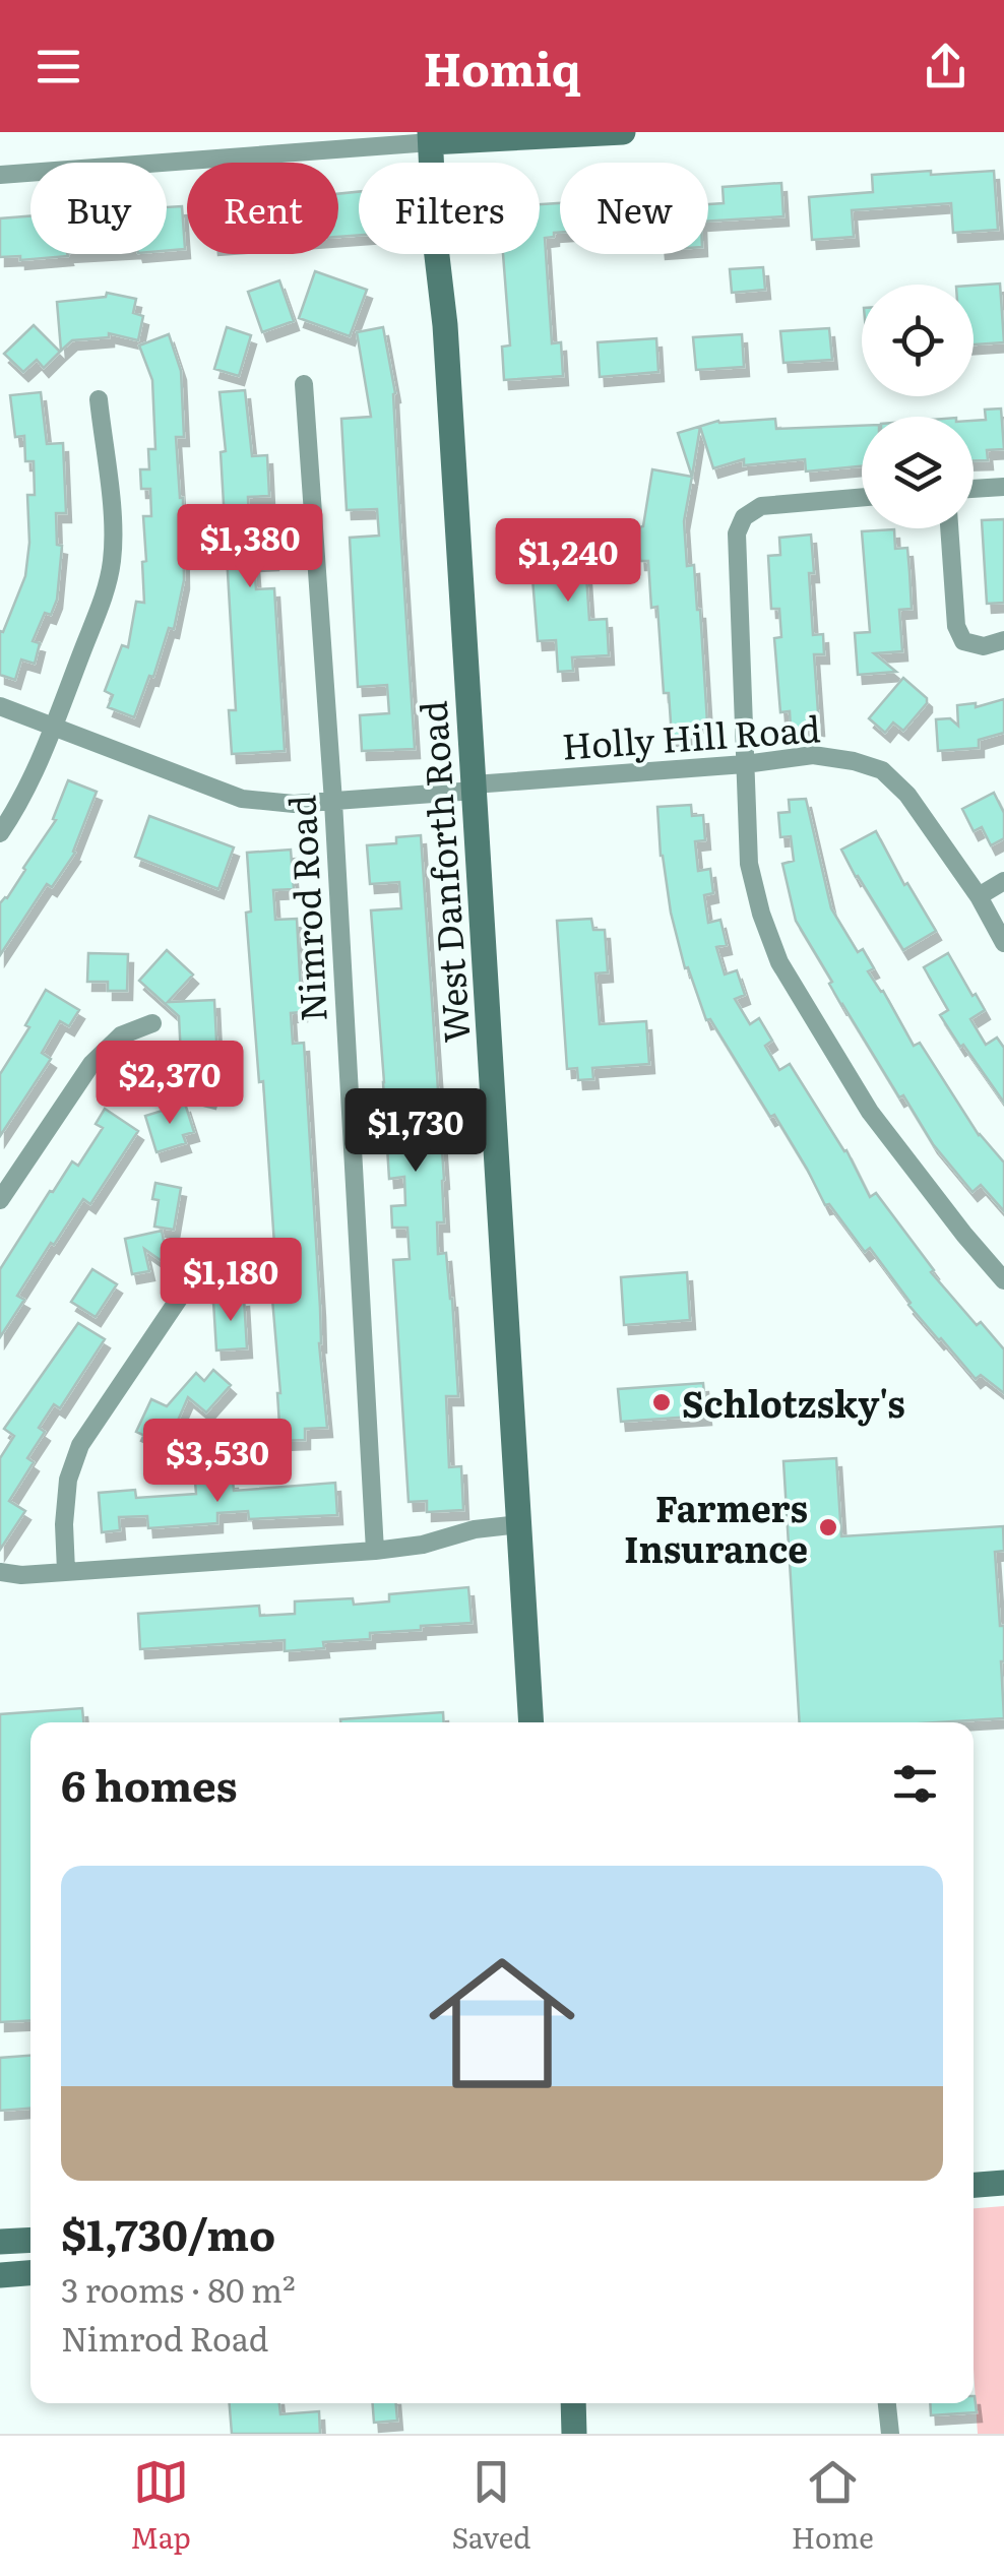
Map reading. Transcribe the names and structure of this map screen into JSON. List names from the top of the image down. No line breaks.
{"streets":{"main road":["West Danforth Road"],"street":["Holly Hill Road","Nimrod Road"]},"crossings":[["Holly Hill Road","West Danforth Road"],["Holly Hill Road","Nimrod Road"]],"places":["Schlotzsky's","Farmers Insurance"],"page":{"header":"Homiq","chip":["Buy","Rent","Filters","New"],"price":["$1,380","$1,240","$2,370","$1,730","$1,180","$3,530"],"heading":"6 homes","list":[{"name":"$1,730/mo","note":"3 rooms · 80 m² · Nimrod Road"}],"tabs":["Map","Saved","Home"]}}
